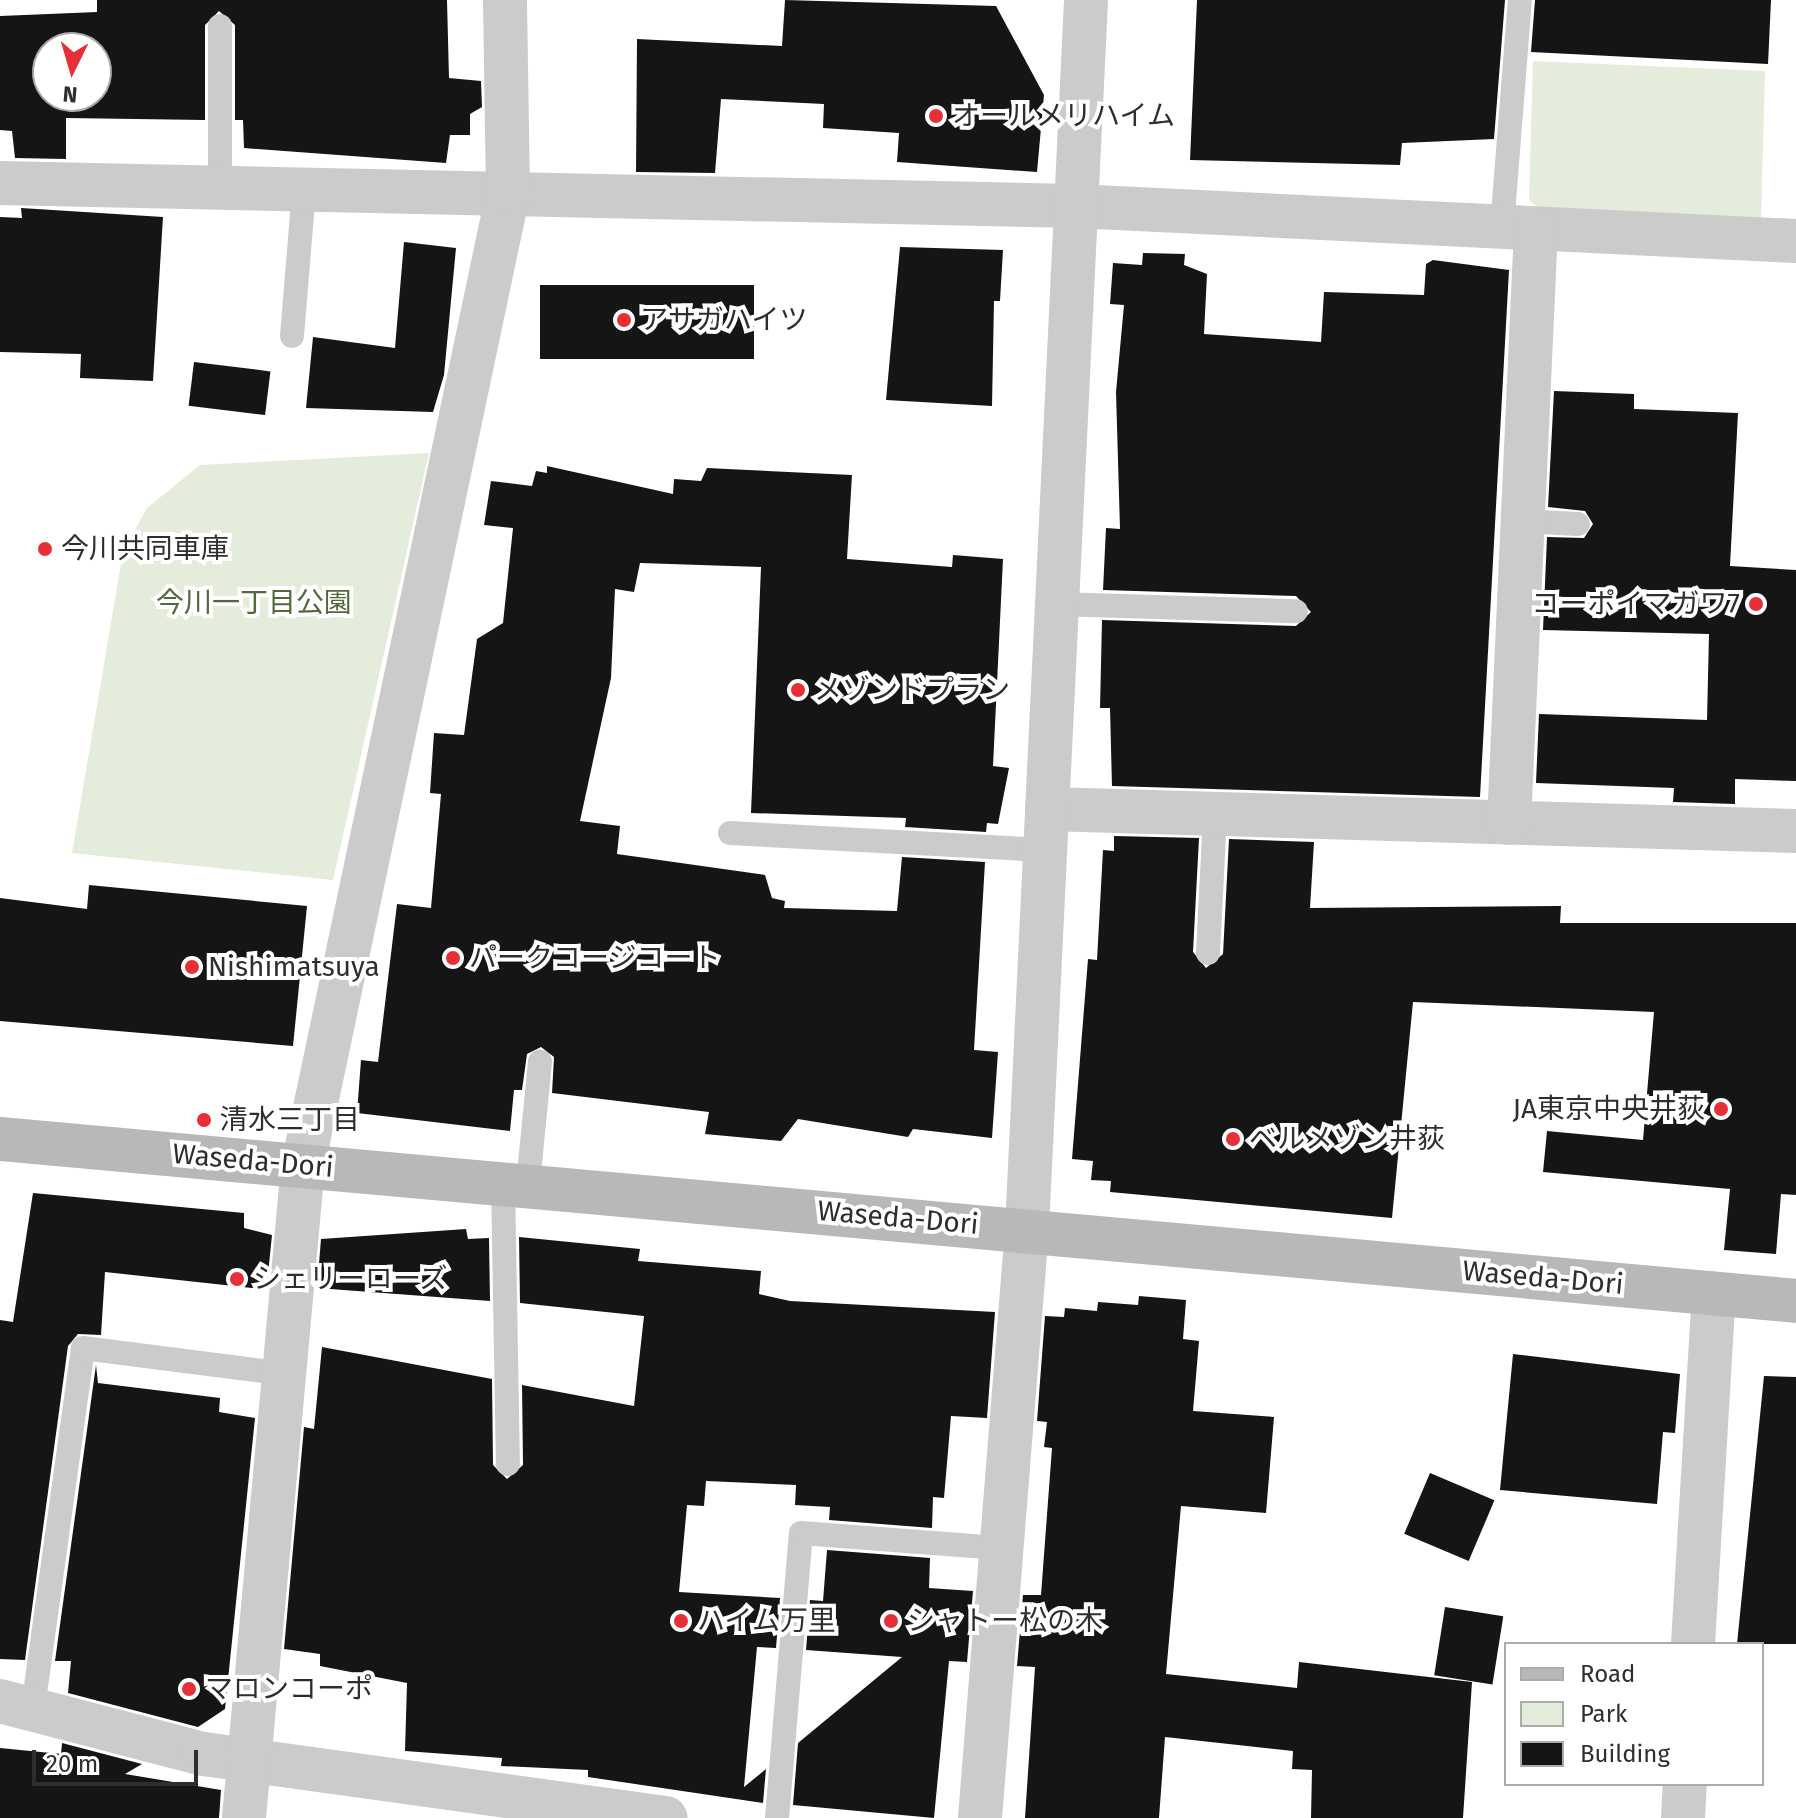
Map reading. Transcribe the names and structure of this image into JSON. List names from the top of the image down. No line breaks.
{"streets":{"main road":["Waseda-Dori"]},"parks":["今川一丁目公園"],"places":["オールメリハイム","アサガハイツ","今川共同車庫","コーポイマガワ7","メゾンドプラン","パークコージコート","Nishimatsuya","JA東京中央井荻","清水三丁目","ベルメゾン井荻","シェリーローズ","ハイム万里","シャトー松の木","マロンコーポ"],"legend":["Road","Park","Building"],"scale_bar":"20 m","north":"bottom"}
